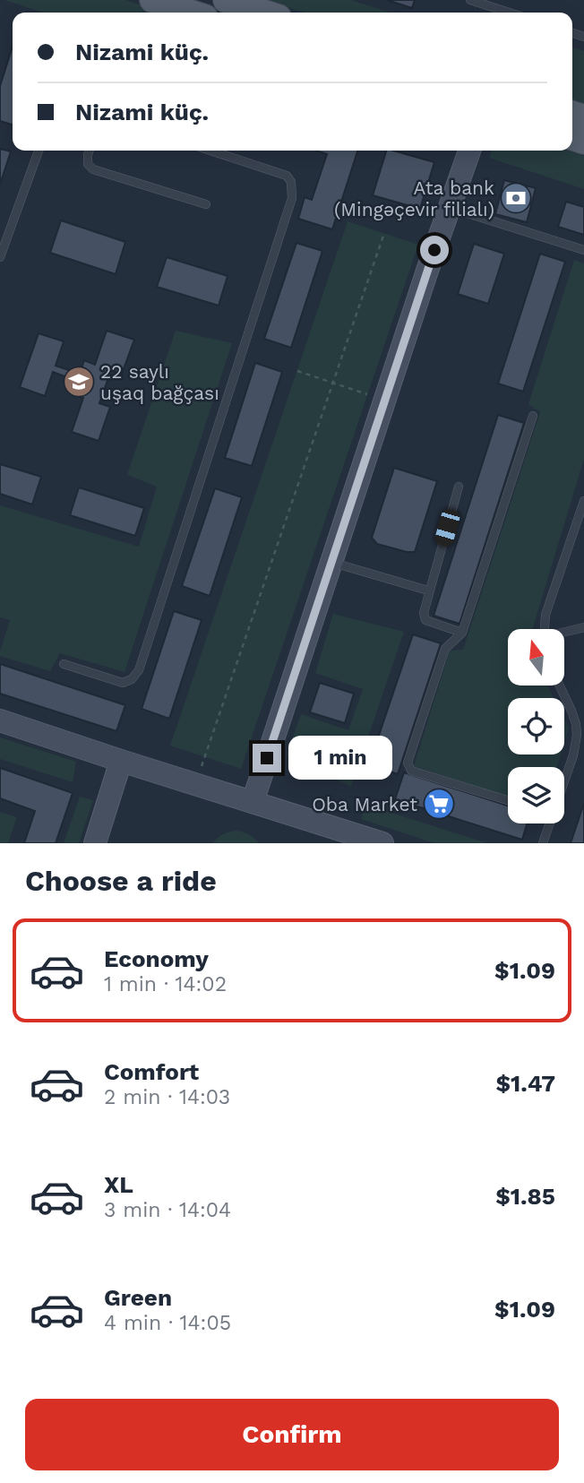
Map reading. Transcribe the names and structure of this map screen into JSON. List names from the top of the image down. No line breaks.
{"places":{"bank":["Ata bank (Mingəçevir filialı)"],"school or university":["22 saylı uşaq bağçası"],"supermarket":["Oba Market"]},"north":"top","page":{"banner":["Nizami küç.","Nizami küç."],"bubble":"1 min","heading":"Choose a ride","list":[{"name":"Economy","note":"1 min · 14:02","value":"$1.09"},{"name":"Comfort","note":"2 min · 14:03","value":"$1.47"},{"name":"XL","note":"3 min · 14:04","value":"$1.85"},{"name":"Green","note":"4 min · 14:05","value":"$1.09"}],"buttons":"Confirm"}}
